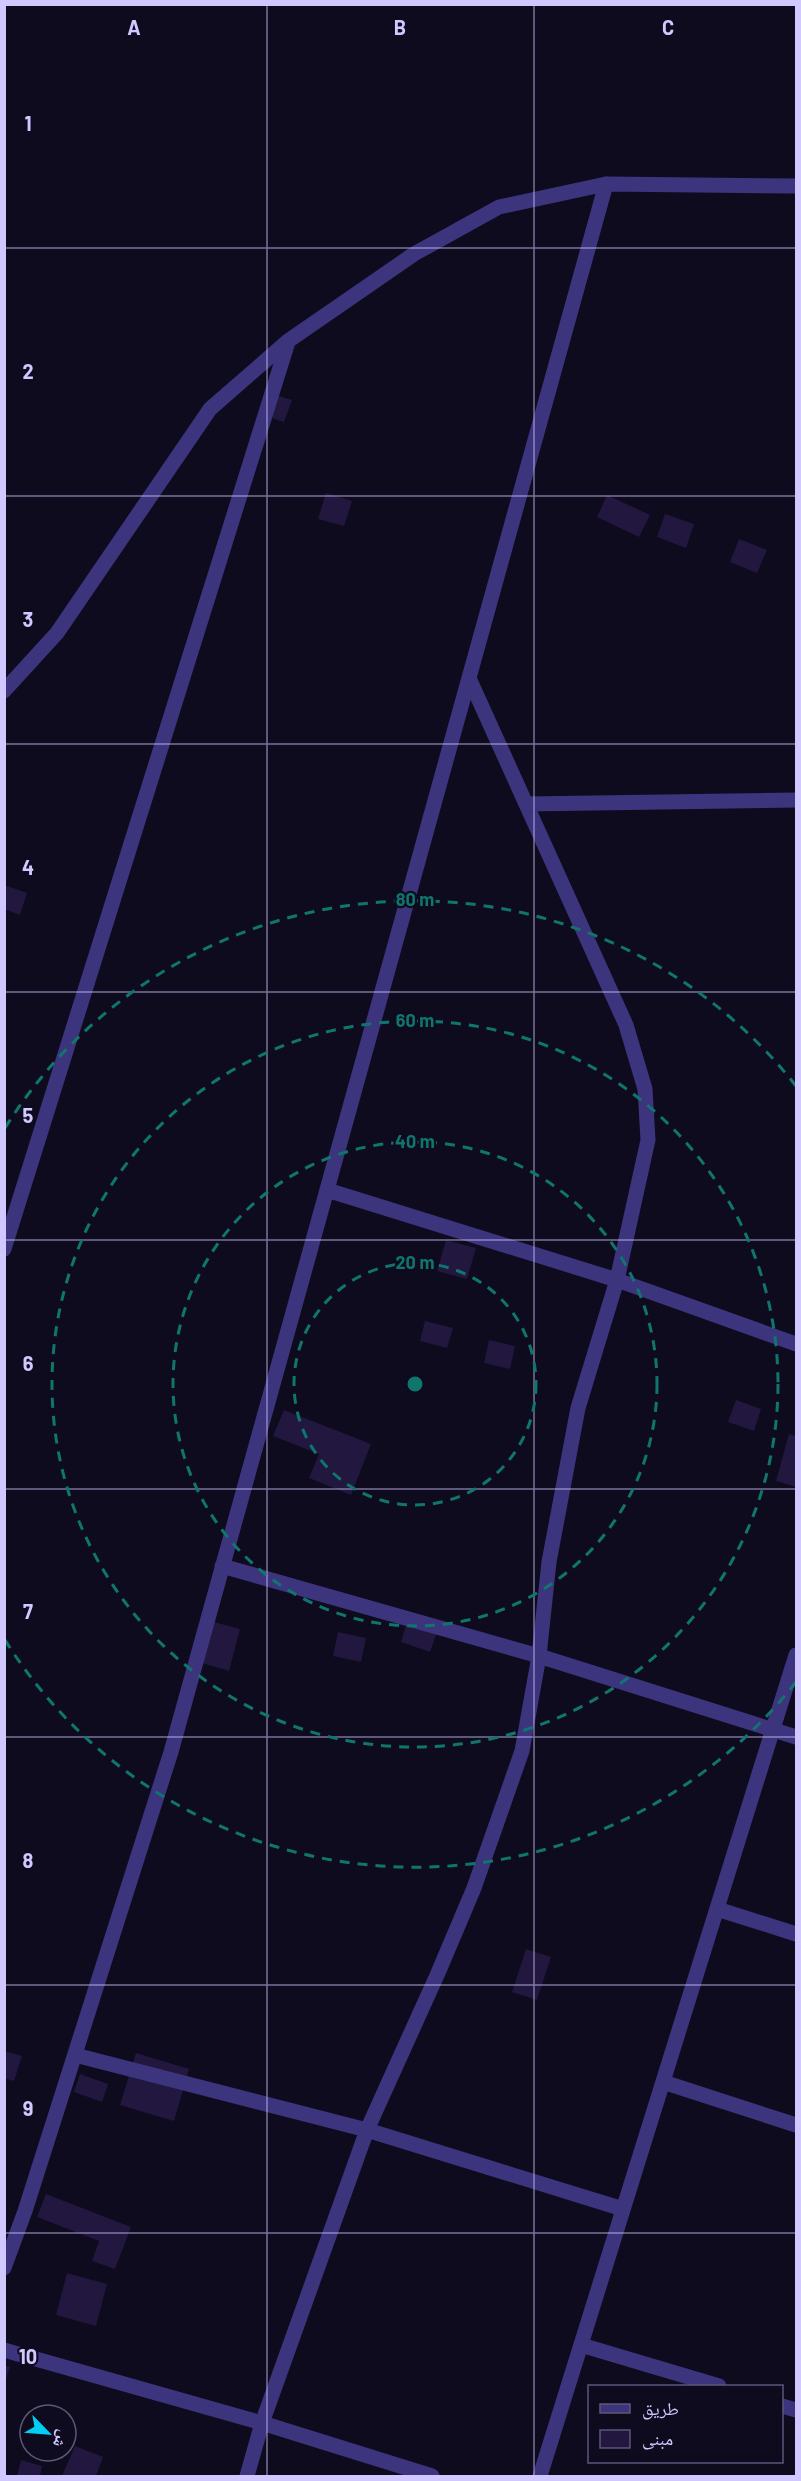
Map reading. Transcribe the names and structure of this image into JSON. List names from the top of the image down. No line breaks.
{"legend":["طريق","مبنى"],"north":"bottom right","grid":{"columns":["A","B","C"],"rows":["1","2","3","4","5","6","7","8","9","10"]},"rings":["80 m","60 m","40 m","20 m"]}
